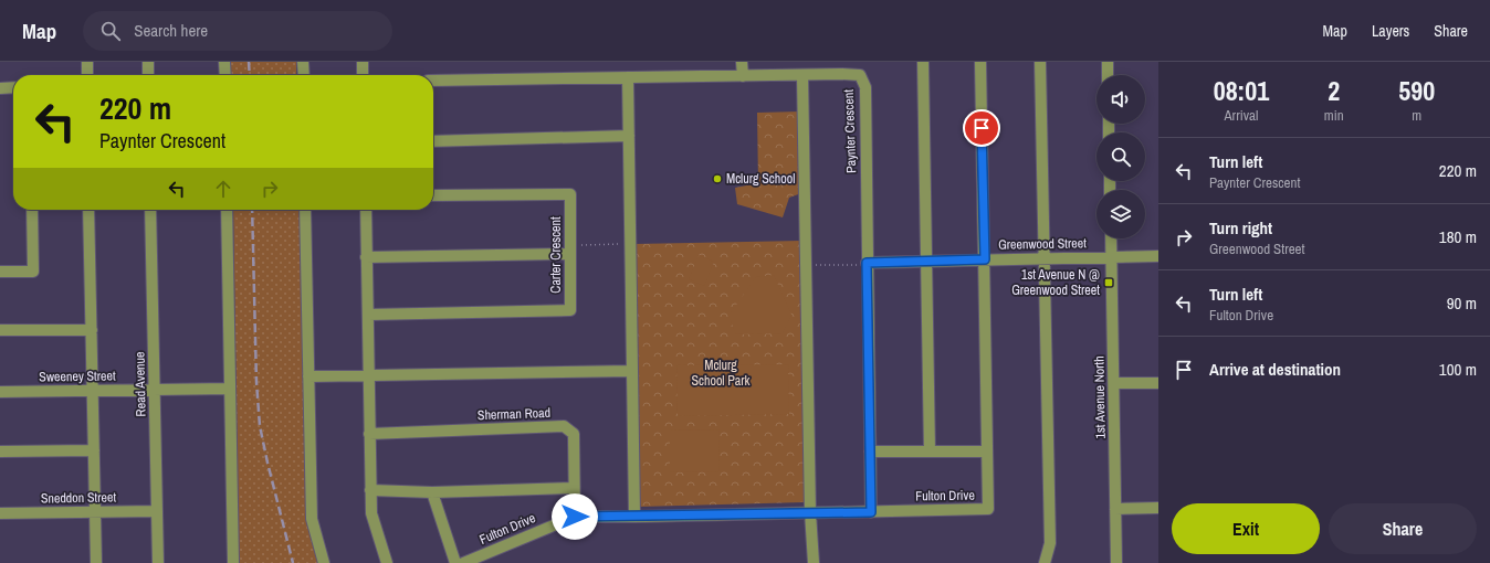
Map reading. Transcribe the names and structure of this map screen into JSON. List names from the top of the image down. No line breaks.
{"streets":{"street":["Paynter Crescent","Greenwood Street","Carter Crescent","Sweeney Street","Read Avenue","1st Avenue North","Sherman Road","Fulton Drive","Sneddon Street"]},"crossings":[["Paynter Crescent","Greenwood Street"],["Paynter Crescent","Fulton Drive"],["Greenwood Street","1st Avenue North"],["Greenwood Street","Fulton Drive"],["Sweeney Street","Read Avenue"],["Read Avenue","Sneddon Street"],["Sherman Road","Fulton Drive"]],"parks":["Mclurg School Park"],"places":{"other":["Mclurg School"],"transit":["1st Avenue N @ Greenwood Street"]},"page":{"header":"Map","search":"Search here","nav":["Map","Layers","Share"],"eta":["08:01","Arrival","2","min","590","m"],"turn":["220 m","Paynter Crescent"],"list":[{"name":"Turn left","note":"Paynter Crescent","value":"220 m"},{"name":"Turn right","note":"Greenwood Street","value":"180 m"},{"name":"Turn left","note":"Fulton Drive","value":"90 m"},{"name":"Arrive at destination","value":"100 m"}],"buttons":["Exit","Share"]}}
